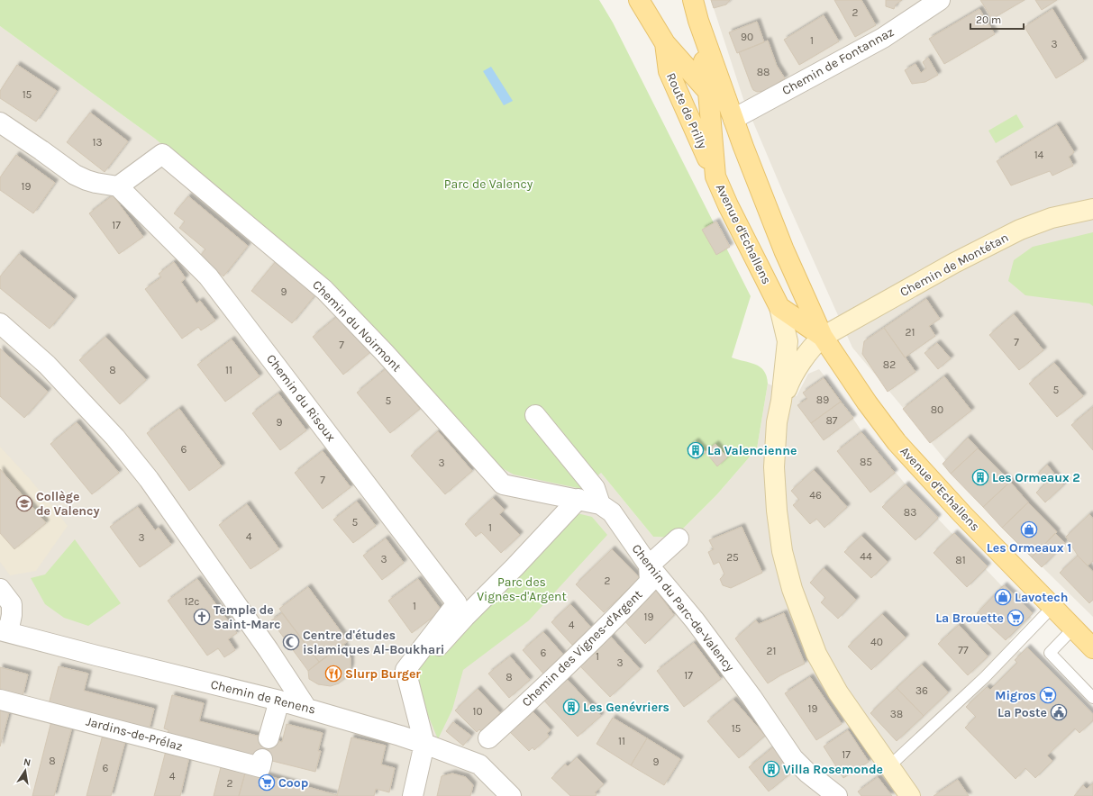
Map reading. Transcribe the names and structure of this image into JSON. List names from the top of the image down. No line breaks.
{"streets":{"main road":["Route de Prilly","Avenue d'Echallens"],"street":["Chemin de Fontannaz","Chemin de Montétan","Chemin du Noirmont","Chemin du Risoux","Chemin du Parc-de-Valency","Chemin des Vignes-d'Argent","Chemin de Renens","Jardins-de-Prélaz"]},"crossings":[["Chemin de Fontannaz","Route de Prilly"],["Chemin de Fontannaz","Avenue d'Echallens"],["Route de Prilly","Avenue d'Echallens"],["Avenue d'Echallens","Chemin de Montétan"],["Chemin du Noirmont","Chemin du Risoux"],["Chemin du Noirmont","Chemin du Parc-de-Valency"],["Chemin du Risoux","Chemin de Renens"],["Chemin du Parc-de-Valency","Chemin des Vignes-d'Argent"]],"parks":["Parc de Valency","Parc des Vignes-d'Argent"],"places":{"building":["La Valencienne","Les Ormeaux 2","Les Genévriers","Villa Rosemonde"],"school or university":["Collège de Valency"],"shop":["Les Ormeaux 1","Lavotech"],"church":["Temple de Saint-Marc"],"supermarket":["La Brouette","Migros","Coop"],"mosque":["Centre d'études islamiques Al-Boukhari"],"restaurant":["Slurp Burger"],"public building":["La Poste"]},"house_numbers":["2","90","1","3","88","15","13","14","19","17","9","21","7","7","82","8","11","5","89","5","80","87","9","6","85","3","7","46","83","5","1","4","3","44","25","3","81","2","12c","1","19","4","40","77","21","6","1","3","17","8","36","19","10","38","15","11","17","8","9","6","4","2"],"scale_bar":"20 m","north":"top"}
